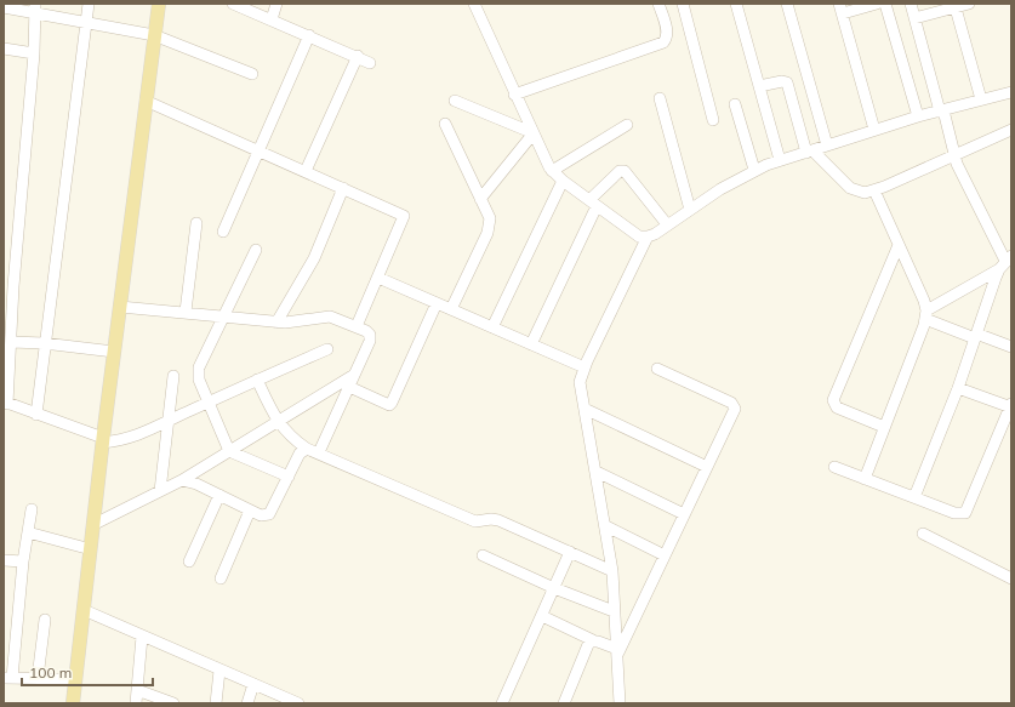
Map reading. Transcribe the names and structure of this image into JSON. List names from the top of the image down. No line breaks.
{"scale_bar":"100 m"}
